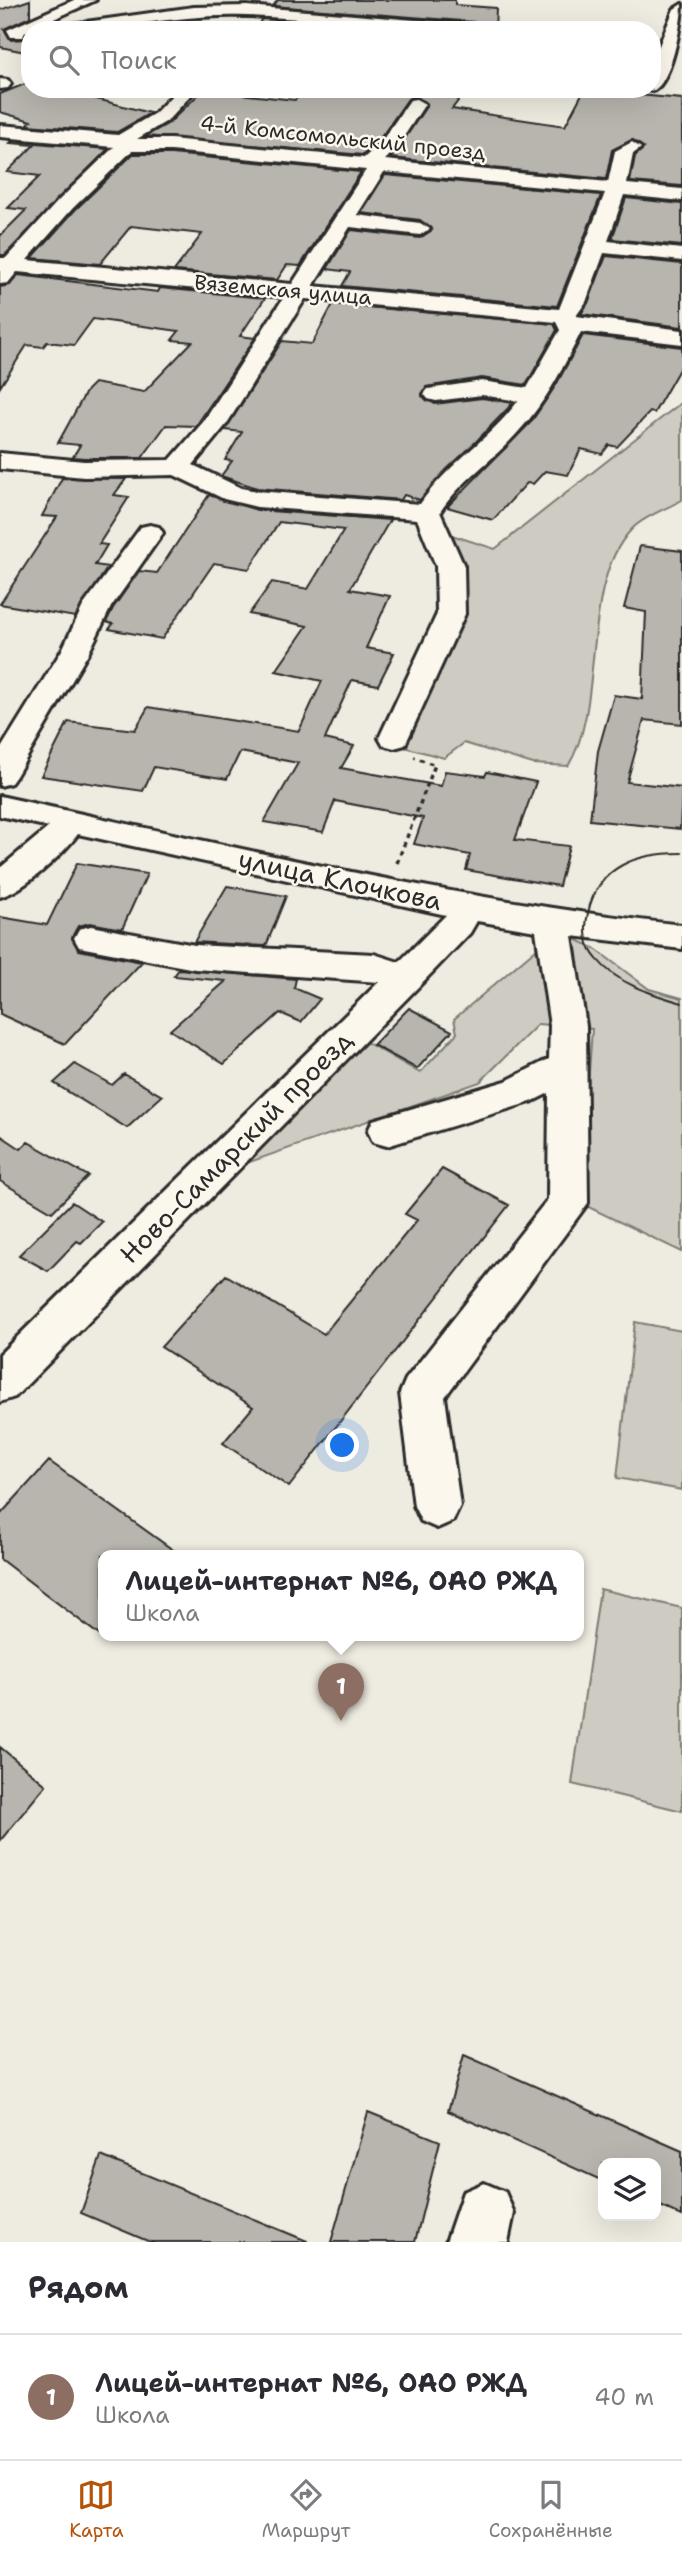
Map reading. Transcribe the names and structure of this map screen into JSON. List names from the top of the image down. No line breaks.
{"streets":{"street":["4-й Комсомольский проезд","Вяземская улица","улица Клочкова","Ново-Самарский проезд"]},"crossings":[["улица Клочкова","Ново-Самарский проезд"]],"page":{"search":"Поиск","popup":["Лицей-интернат №6, ОАО РЖД","Школа"],"pins":"1","heading":"Рядом","list":[{"mark":"1","name":"Лицей-интернат №6, ОАО РЖД","note":"Школа","value":"40 m"}],"nav":["Карта","Маршрут","Сохранённые"]}}
